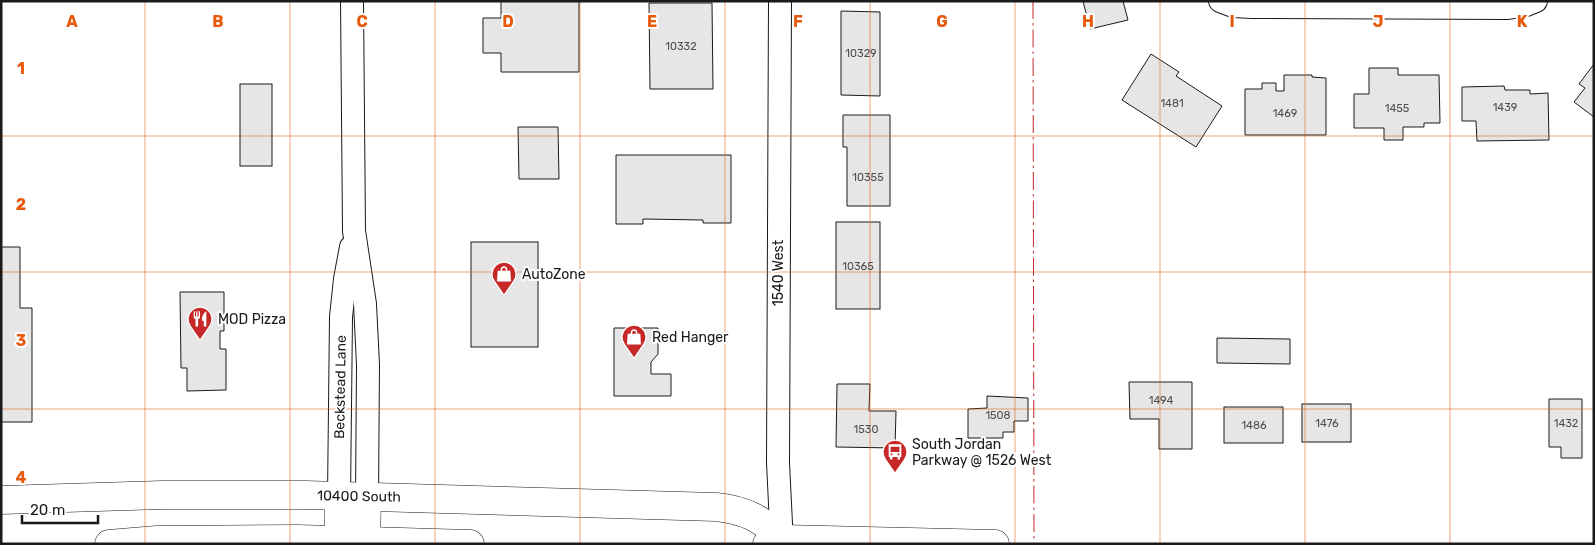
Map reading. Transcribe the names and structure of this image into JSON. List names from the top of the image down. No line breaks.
{"streets":{"main road":["Beckstead Lane","10400 South"],"street":["1540 West"]},"crossings":[["1540 West","10400 South"],["Beckstead Lane","10400 South"]],"places":{"shop":["AutoZone","Red Hanger"],"restaurant":["MOD Pizza"],"bus stop":["South Jordan Parkway @ 1526 West"]},"house_numbers":["10332","10329","1481","1439","1455","1469","10355","10365","1494","1508","1476","1432","1486","1530"],"scale_bar":"20 m","grid":{"columns":["A","B","C","D","E","F","G","H","I","J","K"],"rows":["1","2","3","4"]}}
